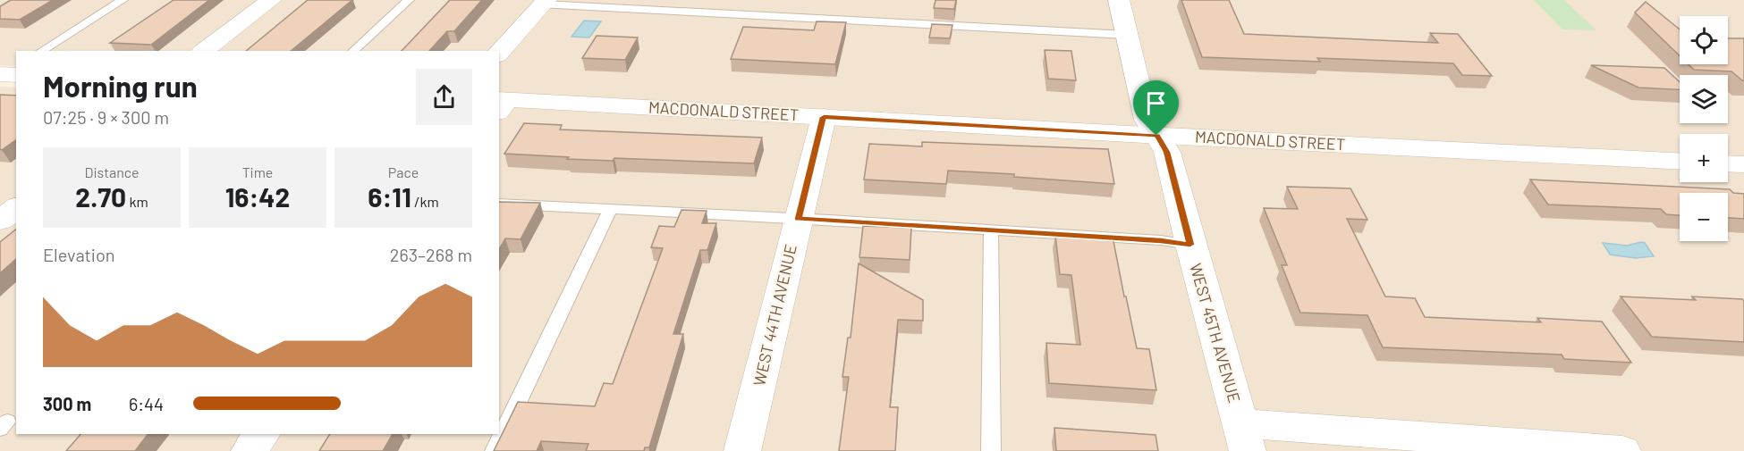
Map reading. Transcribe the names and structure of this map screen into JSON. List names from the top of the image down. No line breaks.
{"streets":{"street":["MACDONALD STREET","WEST 44TH AVENUE","WEST 45TH AVENUE"]},"crossings":[["MACDONALD STREET","WEST 44TH AVENUE"],["MACDONALD STREET","WEST 45TH AVENUE"]],"page":{"map_buttons":["+","−"],"heading":["Morning run","07:25 · 9 × 300 m"],"stats":[["Distance","2.70 km"],["Time","16:42"],["Pace","6:11 /km"]],"chart":["Elevation","263–268 m"],"list":[{"name":"300 m","note":"6:44"}]}}
